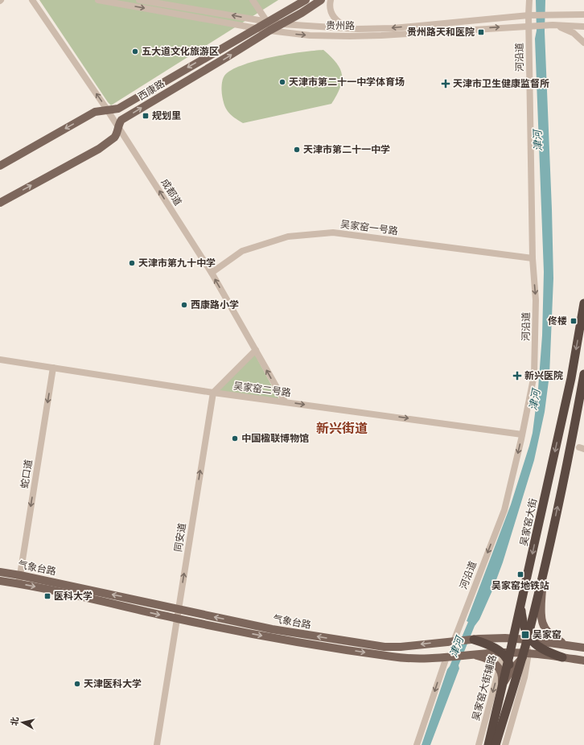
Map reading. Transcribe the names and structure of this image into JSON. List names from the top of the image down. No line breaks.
{"streets":{"highway":["吴家窑大街"],"main road":["西康路","气象台路"],"street":["贵州路","河沿道","成都道","吴家窑一号路","吴家窑二号路","蛇口道","同安道","吴家窑大街辅路"]},"crossings":[["贵州路","河沿道"],["贵州路","西康路"],["河沿道","吴家窑一号路"],["河沿道","吴家窑二号路"],["河沿道","气象台路"],["西康路","成都道"],["成都道","吴家窑一号路"],["成都道","吴家窑二号路"],["吴家窑二号路","蛇口道"],["吴家窑二号路","同安道"],["蛇口道","气象台路"],["吴家窑大街","气象台路"],["吴家窑大街","吴家窑大街辅路"],["同安道","气象台路"],["气象台路","吴家窑大街辅路"]],"one_way":["河沿道","成都道","吴家窑二号路","蛇口道","同安道"],"districts":["新兴街道"],"water":["津河"],"places":{"transit":["贵州路天和医院","规划里","佟楼","吴家窑地铁站","医科大学","吴家窑"],"other":["五大道文化旅游区","天津市第二十一中学体育场","天津市第二十一中学","天津市第九十中学","西康路小学","中国楹联博物馆","天津医科大学"],"health":["天津市卫生健康监督所","新兴医院"]},"north":"left"}
